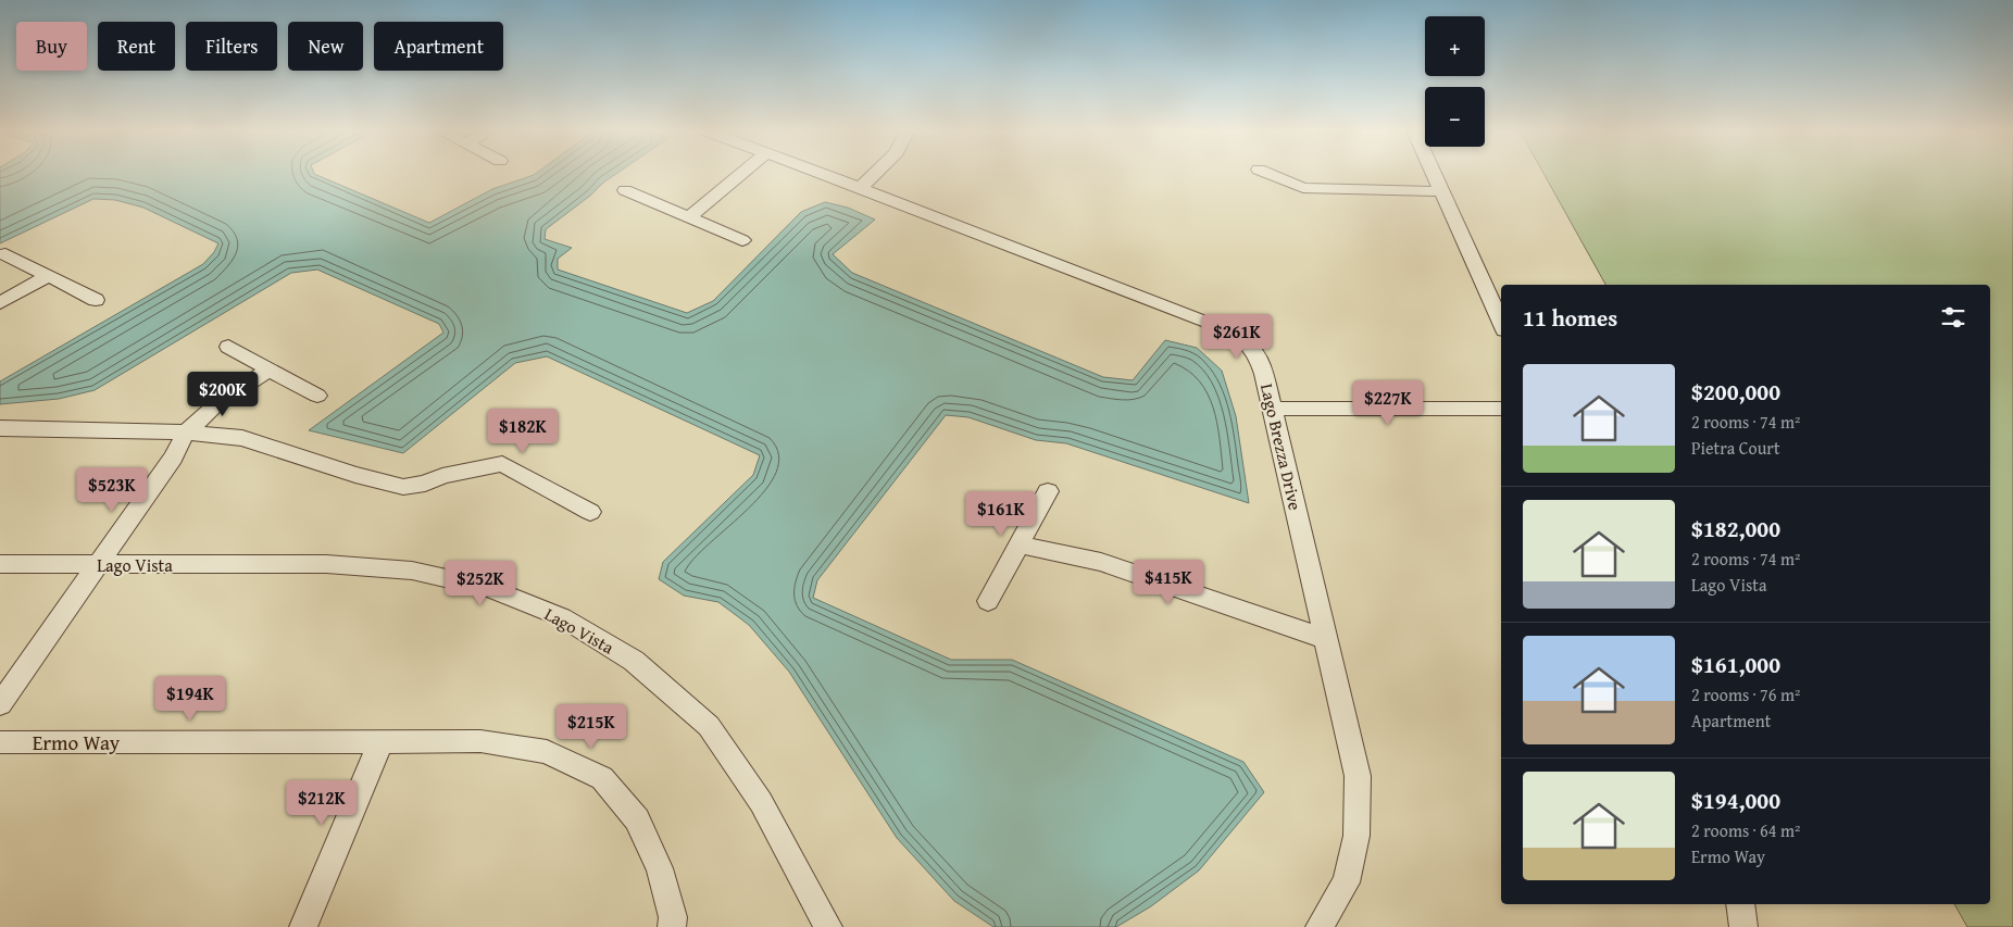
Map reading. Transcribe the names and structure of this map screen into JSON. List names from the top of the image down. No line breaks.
{"streets":{"street":["Lago Brezza Drive","Lago Vista","Ermo Way"]},"page":{"map_buttons":["+","−"],"chip":["Buy","Rent","Filters","New","Apartment"],"heading":"11 homes","price":["$261K","$200K","$227K","$182K","$523K","$161K","$415K","$252K","$194K","$215K","$212K"],"list":[{"name":"$200,000","note":"2 rooms · 74 m² · Pietra Court"},{"name":"$182,000","note":"2 rooms · 74 m² · Lago Vista"},{"name":"$161,000","note":"2 rooms · 76 m² · Apartment"},{"name":"$194,000","note":"2 rooms · 64 m² · Ermo Way"}]}}
